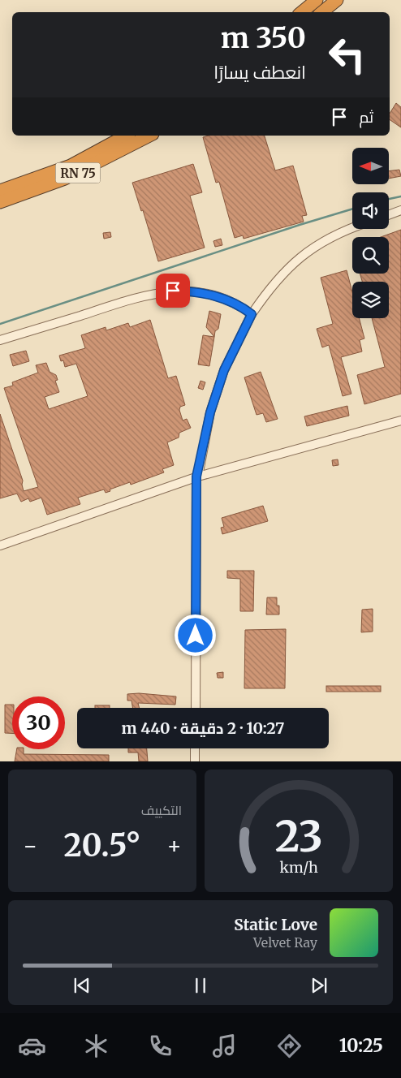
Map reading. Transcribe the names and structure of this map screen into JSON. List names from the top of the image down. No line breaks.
{"streets":{"highway":["RN 75"]},"north":"left","page":{"turn":["350 m","انعطف يسارًا"],"then":"ثم","limit":"30","trip":"10:27 · 2 دقيقة · 440 m","tile":"التكييف","heat":["−","20.5°","+"],"song":["Static Love","Velvet Ray"],"tabs":"10:25","gauge":["23","km/h"]}}
